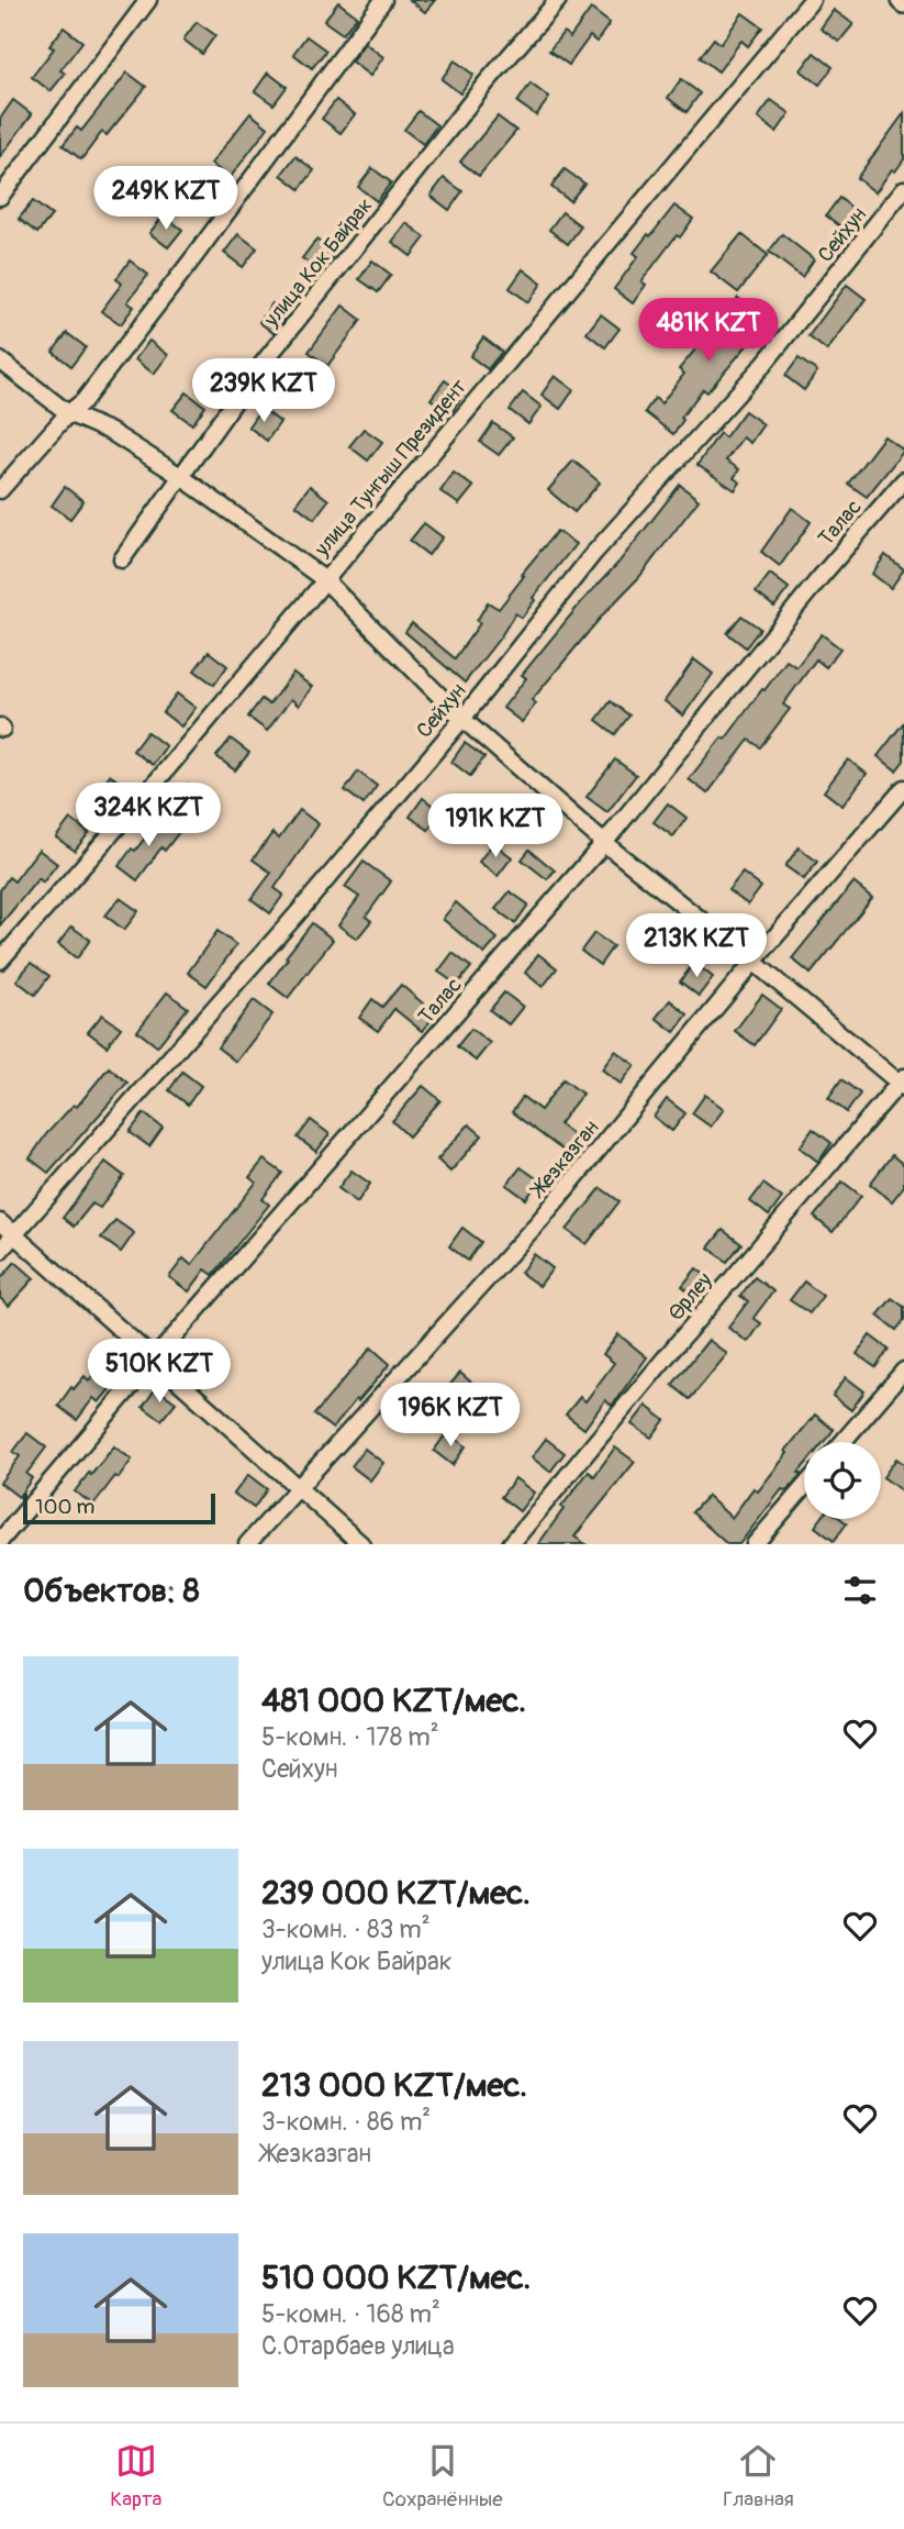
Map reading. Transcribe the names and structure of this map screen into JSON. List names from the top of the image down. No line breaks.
{"streets":{"street":["Сейхун","улица Кок Байрак","улица Тунгыш Президент","Талас","Жезказган","Өрлеу"]},"scale_bar":"100 m","page":{"price":["249K KZT","481K KZT","239K KZT","324K KZT","191K KZT","213K KZT","510K KZT","196K KZT"],"scale":"100 m","heading":"Объектов: 8","list":[{"name":"481 000 KZT/мес.","note":"5-комн. · 178 m² · Сейхун"},{"name":"239 000 KZT/мес.","note":"3-комн. · 83 m² · улица Кок Байрак"},{"name":"213 000 KZT/мес.","note":"3-комн. · 86 m² · Жезказган"},{"name":"510 000 KZT/мес.","note":"5-комн. · 168 m² · С.Отарбаев улица"}],"tabs":["Карта","Сохранённые","Главная"]}}
